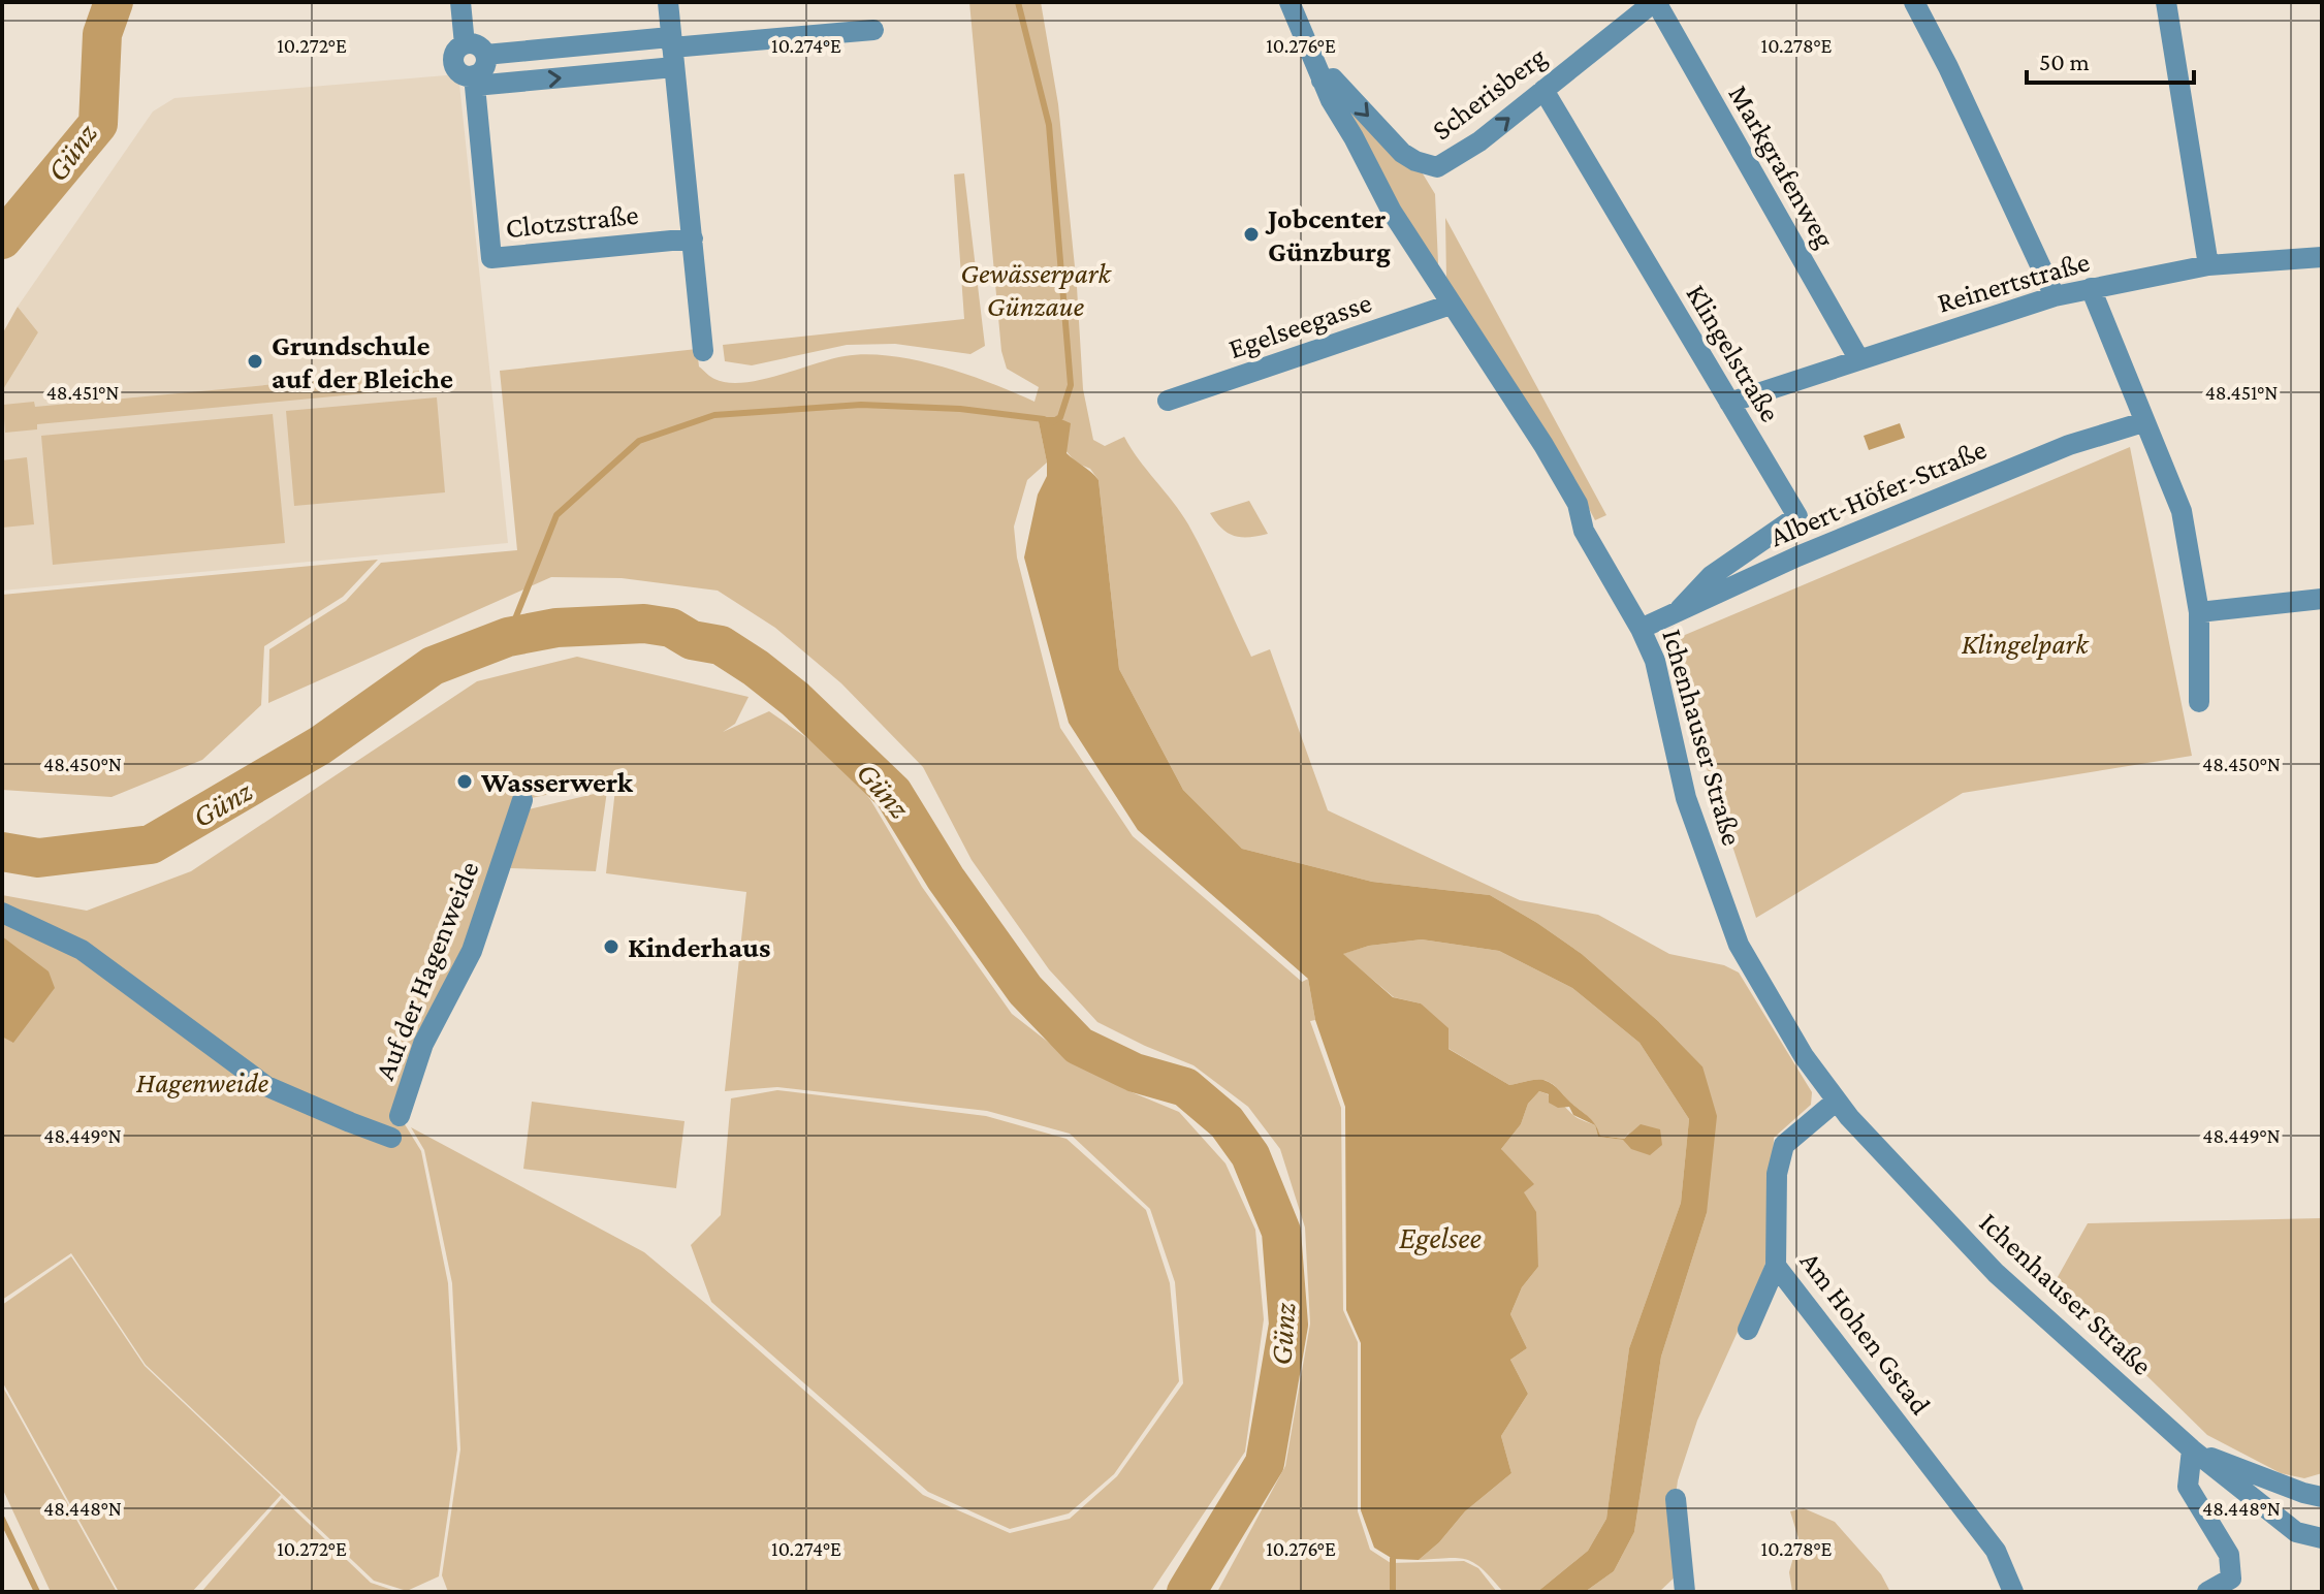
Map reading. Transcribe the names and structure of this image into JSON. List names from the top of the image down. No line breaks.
{"streets":{"street":["Scherisberg","Markgrafenweg","Clotzstraße","Reinertstraße","Egelseegasse","Klingelstraße","Albert-Höfer-Straße","Ichenhauser Straße","Auf der Hagenweide","Am Hohen Gstad"]},"crossings":[["Scherisberg","Markgrafenweg"],["Scherisberg","Klingelstraße"],["Scherisberg","Ichenhauser Straße"],["Markgrafenweg","Reinertstraße"],["Reinertstraße","Klingelstraße"],["Egelseegasse","Ichenhauser Straße"],["Klingelstraße","Albert-Höfer-Straße"],["Albert-Höfer-Straße","Ichenhauser Straße"],["Ichenhauser Straße","Am Hohen Gstad"]],"water":["Günz","Egelsee"],"parks":["Gewässerpark Günzaue","Klingelpark","Hagenweide"],"places":["Jobcenter Günzburg","Grundschule auf der Bleiche","Wasserwerk","Kinderhaus"],"scale_bar":"50 m","coordinates":["10.272°E","10.274°E","10.276°E","10.278°E","48.451°N","48.450°N","48.449°N","48.448°N"]}
